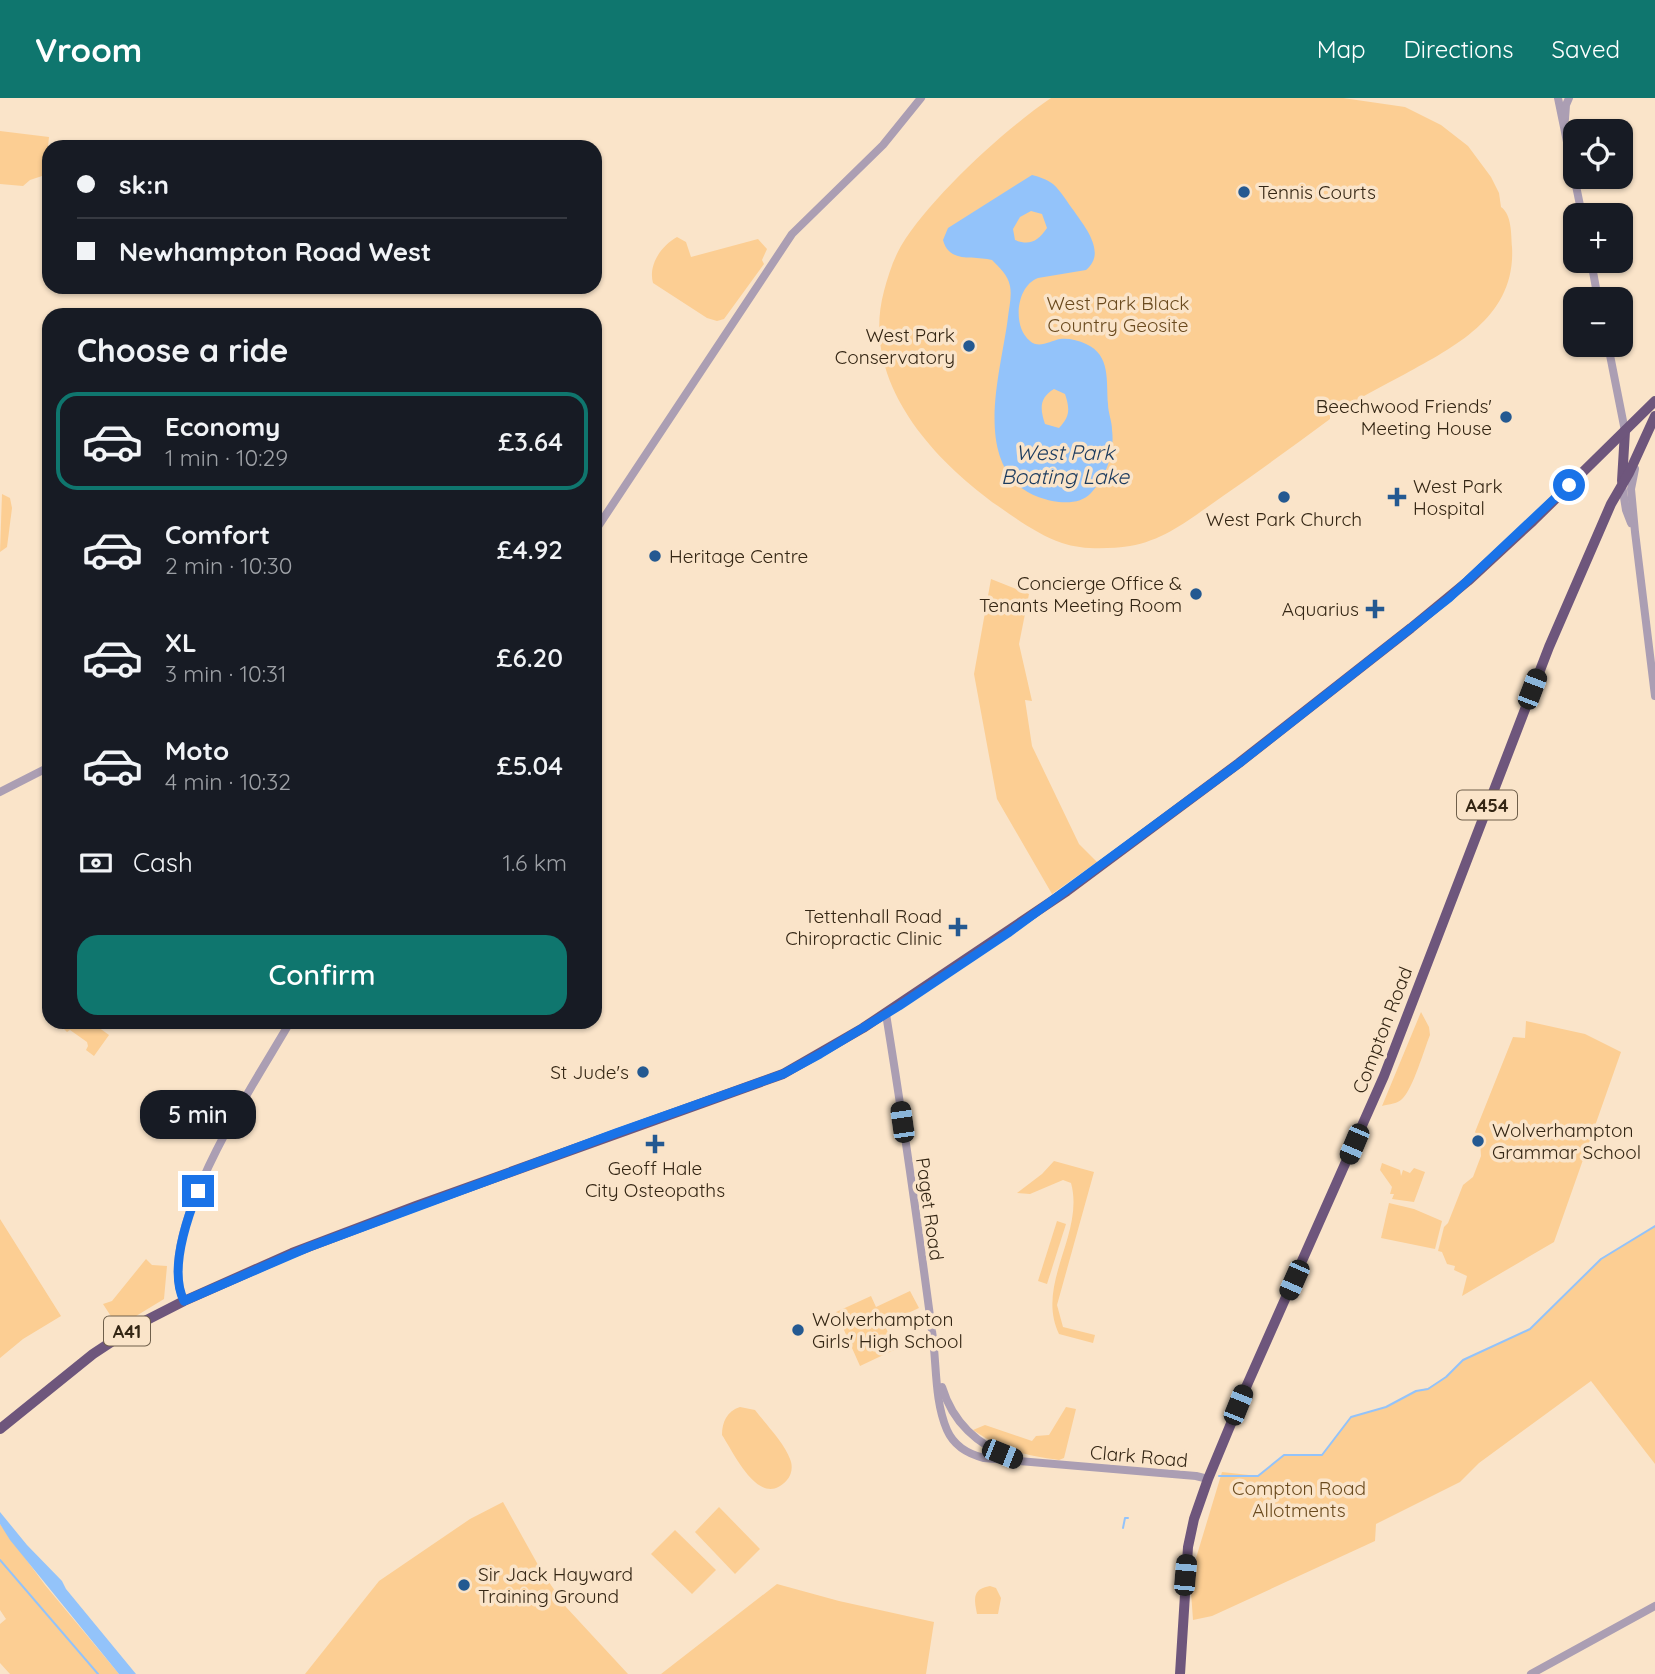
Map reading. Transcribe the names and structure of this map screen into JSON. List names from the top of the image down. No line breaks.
{"streets":{"highway":["A454","Compton Road","A41"],"street":["Paget Road","Clark Road"]},"crossings":[["A454","Compton Road"],["Compton Road","Clark Road"],["Paget Road","A41"],["Paget Road","Clark Road"]],"water":["West Park Boating Lake"],"parks":["West Park Black Country Geosite","Compton Road Allotments"],"places":{"other":["Tennis Courts","West Park Conservatory","Beechwood Friends' Meeting House","West Park Church","Heritage Centre","Concierge Office & Tenants Meeting Room","St Jude's","Wolverhampton Grammar School","Wolverhampton Girls' High School","Sir Jack Hayward Training Ground"],"health":["West Park Hospital","Aquarius","Tettenhall Road Chiropractic Clinic","Geoff Hale City Osteopaths"]},"page":{"header":"Vroom","nav":["Map","Directions","Saved"],"map_buttons":["+","−"],"banner":["sk:n","Newhampton Road West"],"heading":"Choose a ride","list":[{"name":"Economy","note":"1 min · 10:29","value":"£3.64"},{"name":"Comfort","note":"2 min · 10:30","value":"£4.92"},{"name":"XL","note":"3 min · 10:31","value":"£6.20"},{"name":"Moto","note":"4 min · 10:32","value":"£5.04"}],"pay":["Cash","1.6 km"],"buttons":"Confirm","bubble":"5 min"}}
